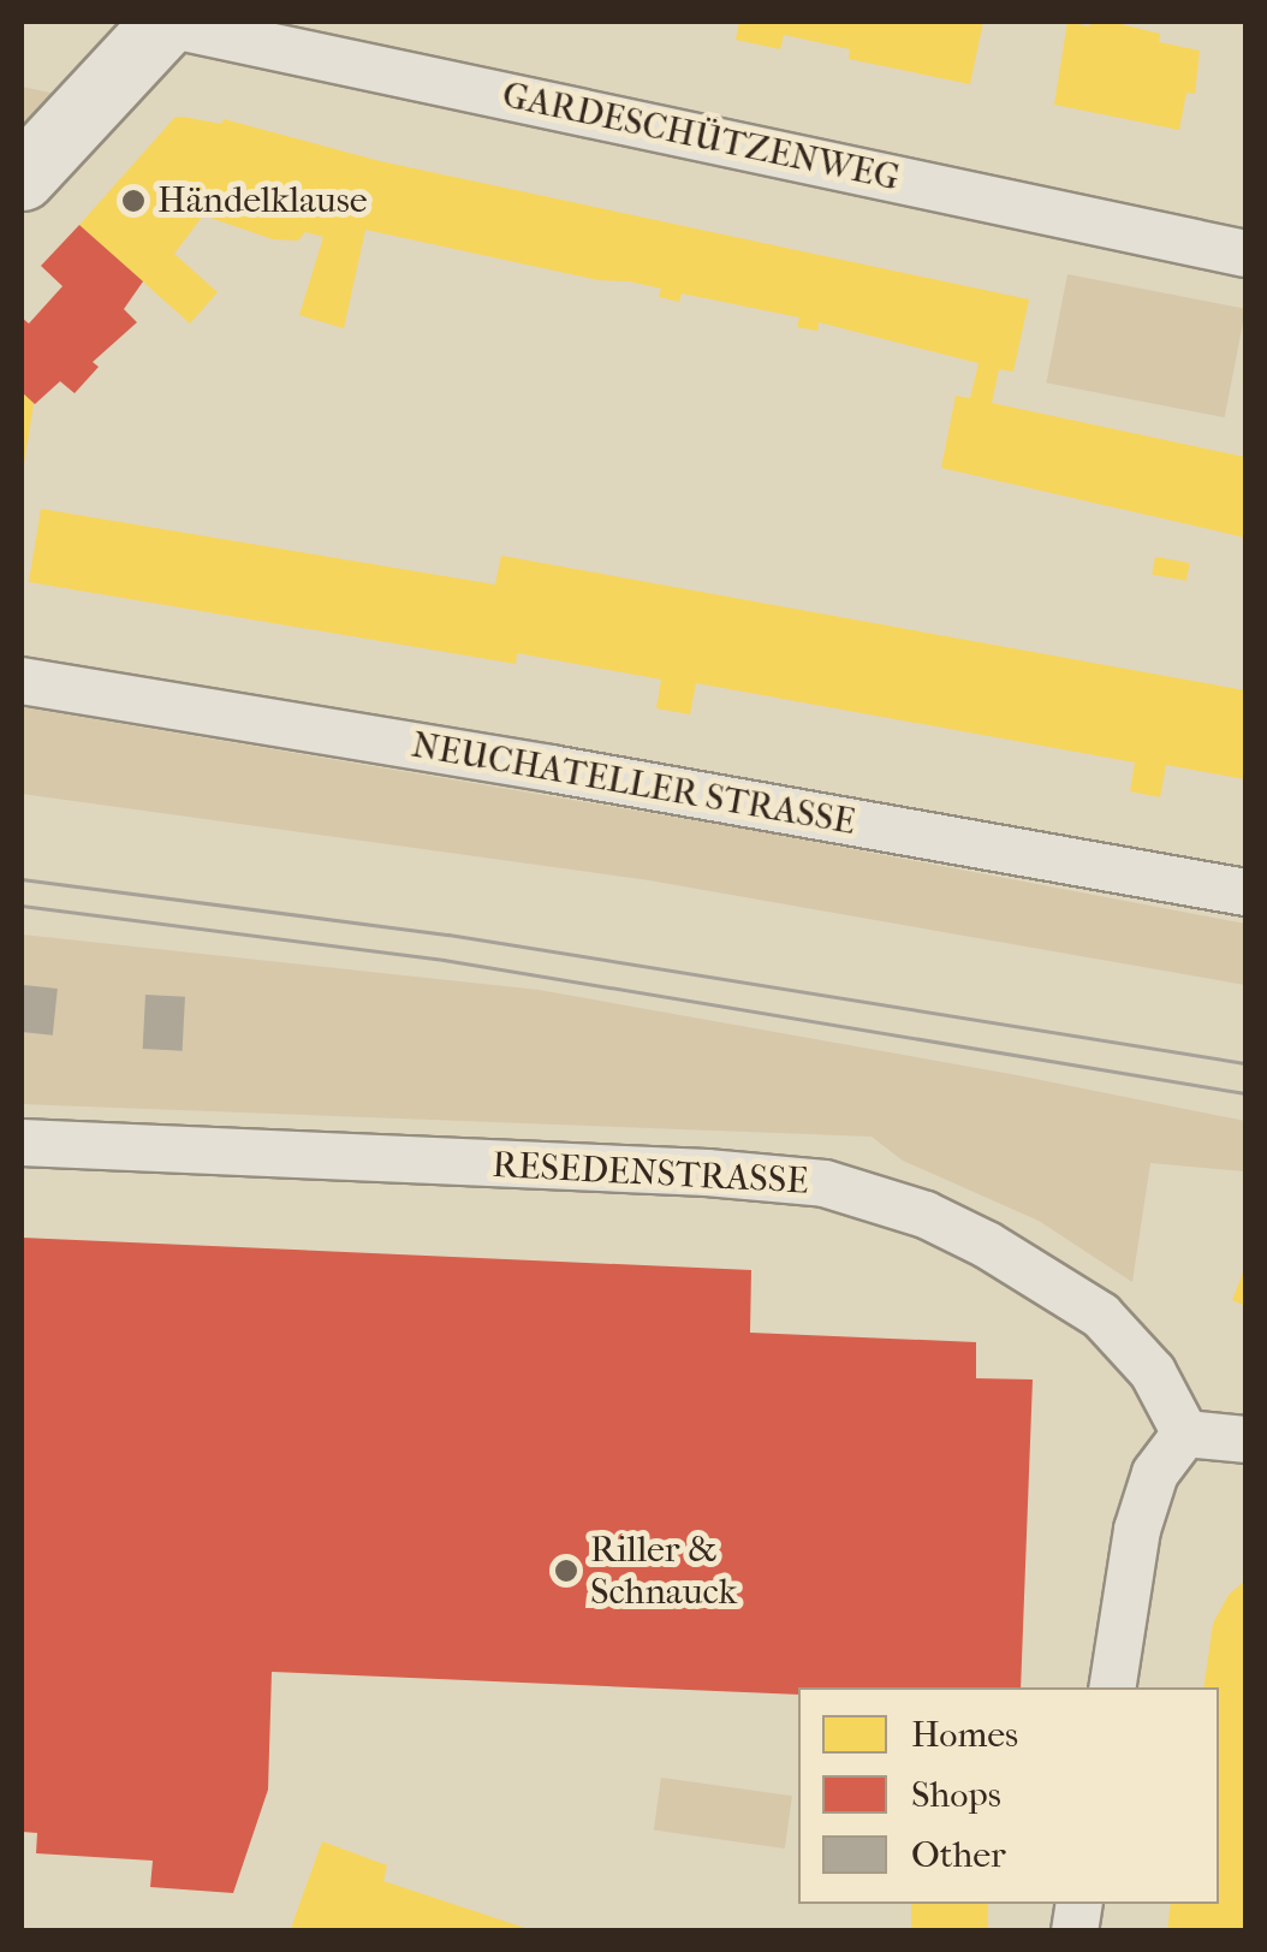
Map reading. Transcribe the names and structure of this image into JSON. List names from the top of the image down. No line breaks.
{"streets":{"street":["GARDESCHÜTZENWEG","NEUCHATELLER STRASSE","RESEDENSTRASSE"]},"places":["Händelklause","Riller & Schnauck"],"legend":["Homes","Shops","Other"]}
